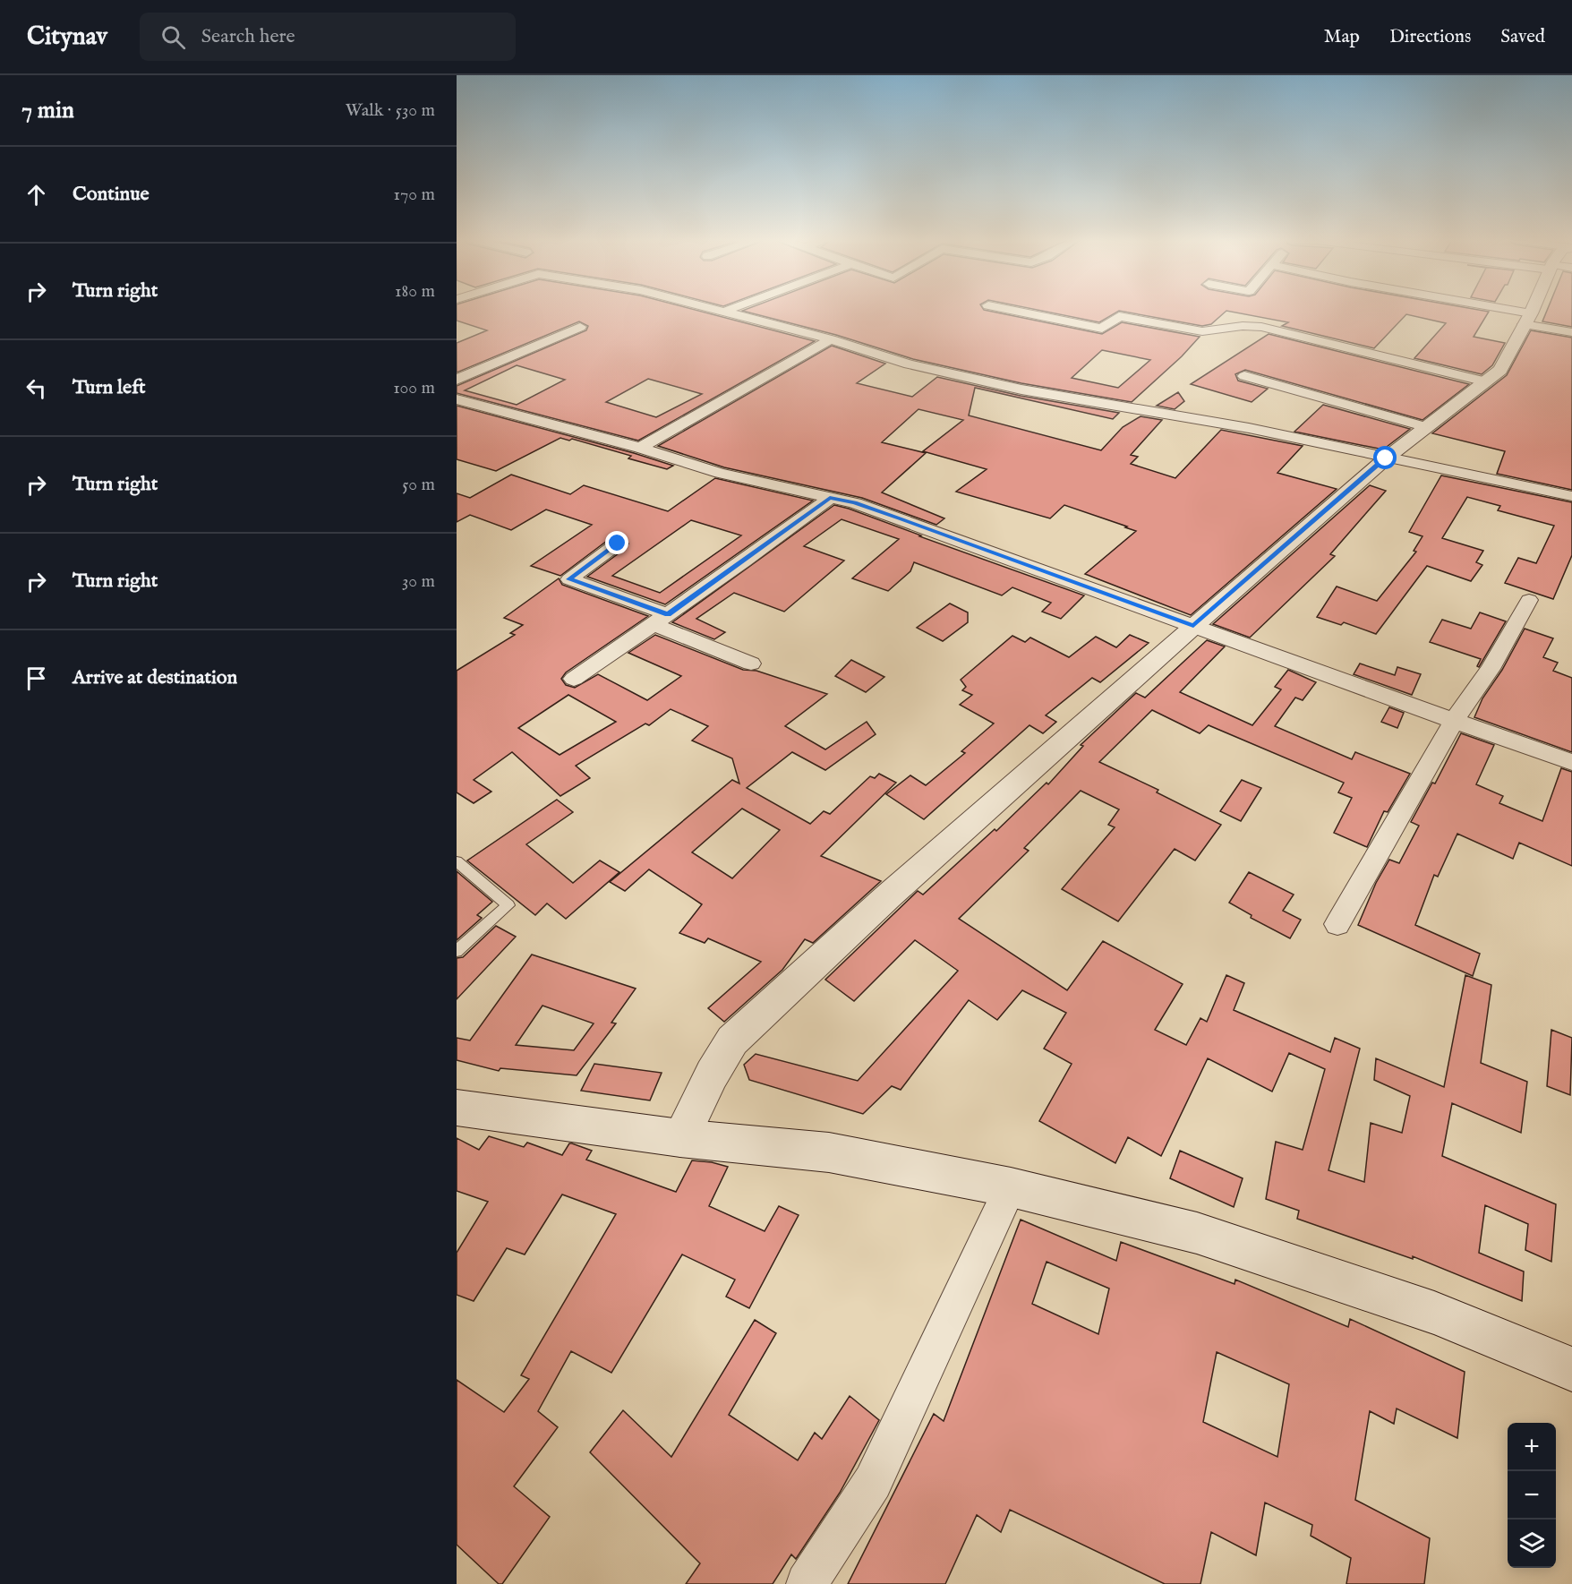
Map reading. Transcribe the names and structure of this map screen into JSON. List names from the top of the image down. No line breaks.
{"page":{"header":"Citynav","search":"Search here","nav":["Map","Directions","Saved"],"heading":["7 min","Walk · 530 m"],"list":[["Continue","170 m"],["Turn right","180 m"],["Turn left","100 m"],["Turn right","50 m"],["Turn right","30 m"],"Arrive at destination"],"map_buttons":["+","−"]}}
